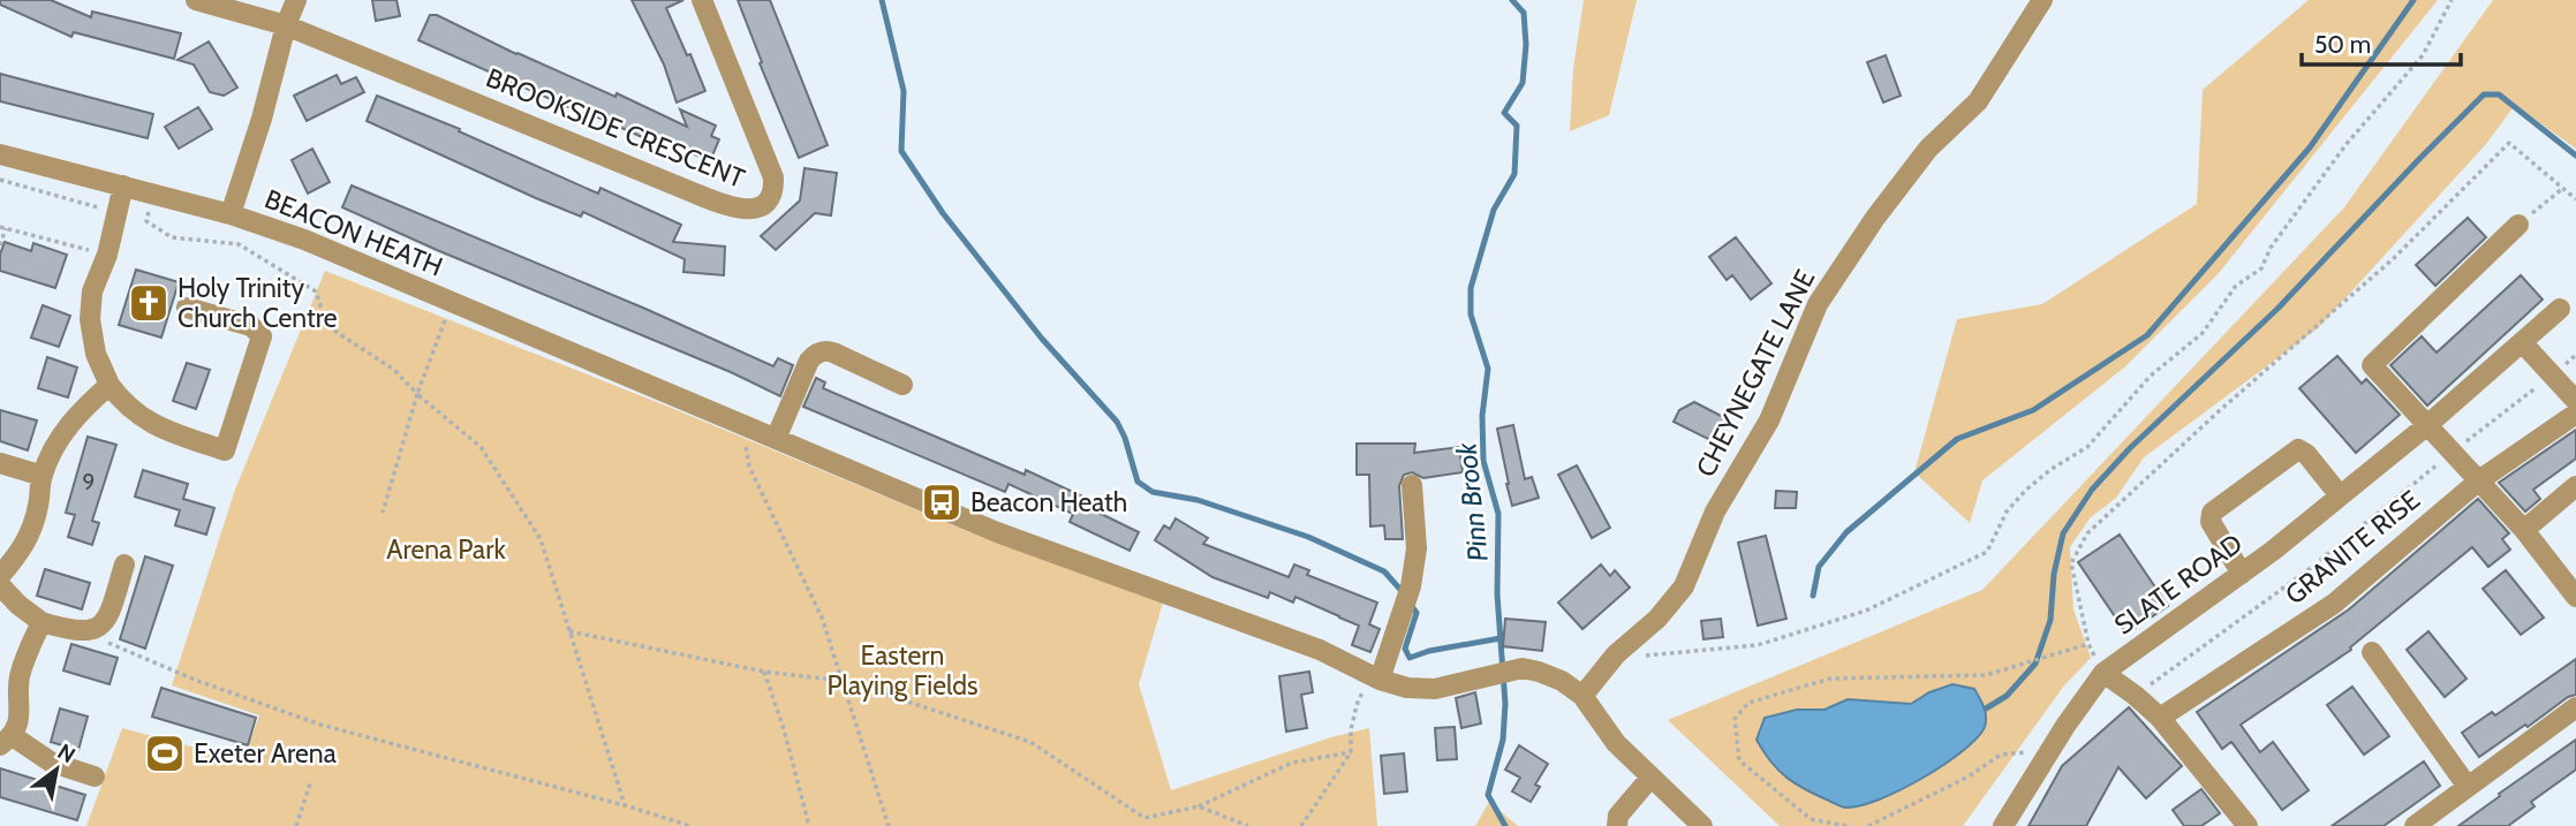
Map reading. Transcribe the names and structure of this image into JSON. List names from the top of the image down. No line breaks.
{"streets":{"street":["BROOKSIDE CRESCENT","BEACON HEATH","CHEYNEGATE LANE","GRANITE RISE","SLATE ROAD"]},"crossings":[["BROOKSIDE CRESCENT","BEACON HEATH"],["BEACON HEATH","CHEYNEGATE LANE"]],"water":["Pinn Brook"],"parks":["Arena Park","Eastern Playing Fields"],"places":{"church":["Holy Trinity Church Centre"],"bus stop":["Beacon Heath"],"sports":["Exeter Arena"]},"house_numbers":["9"],"scale_bar":"50 m","north":"top right"}
